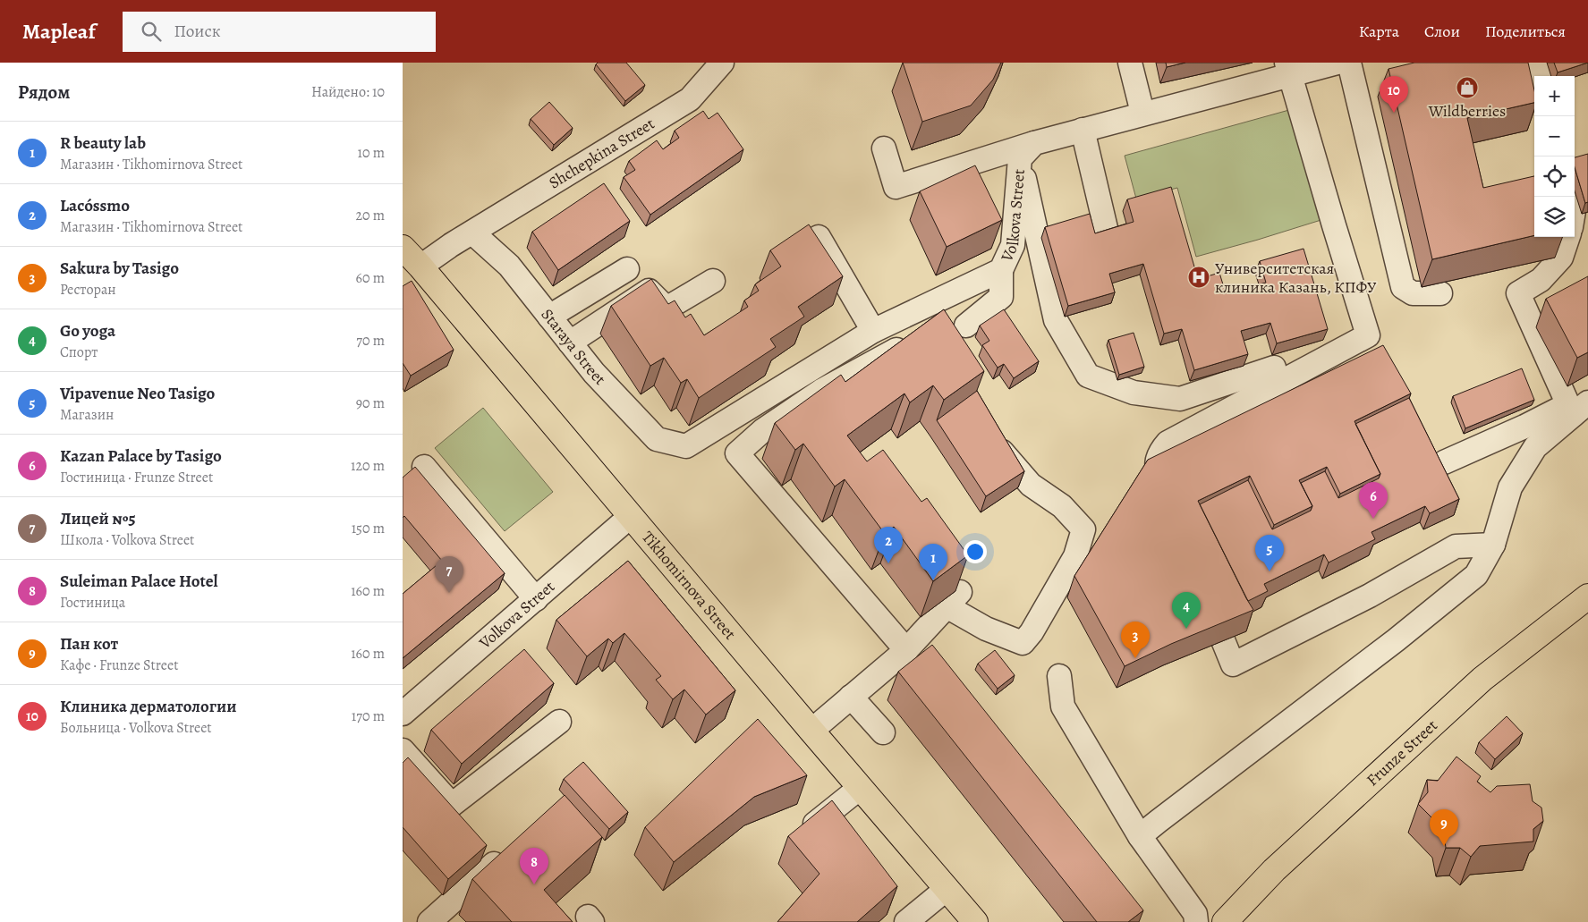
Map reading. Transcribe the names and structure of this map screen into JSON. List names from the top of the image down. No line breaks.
{"streets":{"main road":["Tikhomirnova Street","Frunze Street"],"street":["Shchepkina Street","Volkova Street","Staraya Street"]},"crossings":[["Shchepkina Street","Staraya Street"],["Shchepkina Street","Tikhomirnova Street"],["Volkova Street","Staraya Street"],["Volkova Street","Tikhomirnova Street"]],"places":{"shop":["Wildberries"],"hospital":["Университетская клиника Казань, КПФУ"]},"page":{"header":"Mapleaf","search":"Поиск","nav":["Карта","Слои","Поделиться"],"heading":["Рядом","Найдено: 10"],"map_buttons":["+","−"],"pins":["10","6","2","5","1","7","4","3","9","8"],"list":[{"mark":"1","name":"R beauty lab","note":"Магазин · Tikhomirnova Street","value":"10 m"},{"mark":"2","name":"Lacóssmo","note":"Магазин · Tikhomirnova Street","value":"20 m"},{"mark":"3","name":"Sakura by Tasigo","note":"Ресторан","value":"60 m"},{"mark":"4","name":"Go yoga","note":"Спорт","value":"70 m"},{"mark":"5","name":"Vipavenue Neo Tasigo","note":"Магазин","value":"90 m"},{"mark":"6","name":"Kazan Palace by Tasigo","note":"Гостиница · Frunze Street","value":"120 m"},{"mark":"7","name":"Лицей №5","note":"Школа · Volkova Street","value":"150 m"},{"mark":"8","name":"Suleiman Palace Hotel","note":"Гостиница","value":"160 m"},{"mark":"9","name":"Пан кот","note":"Кафе · Frunze Street","value":"160 m"},{"mark":"10","name":"Клиника дерматологии","note":"Больница · Volkova Street","value":"170 m"}]}}
